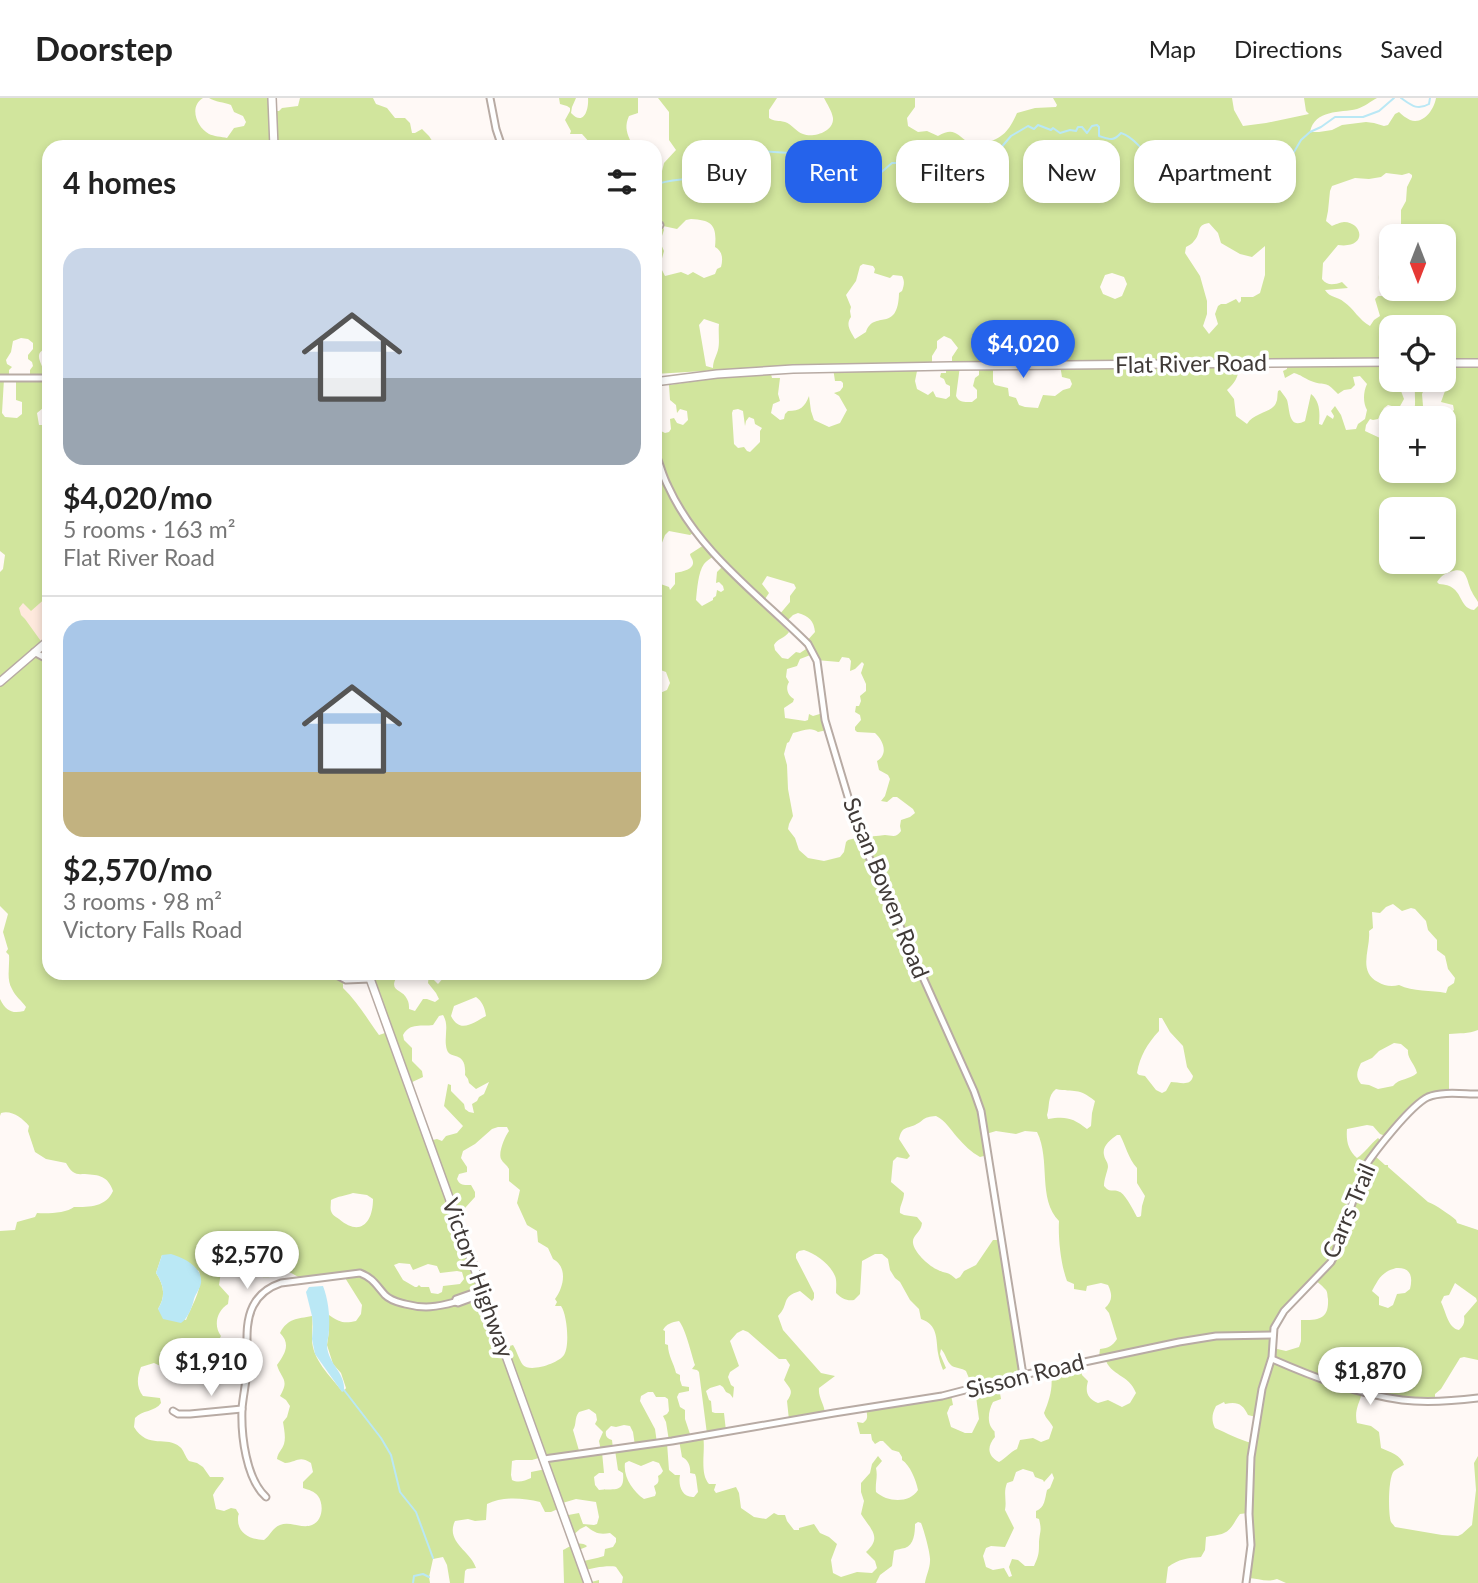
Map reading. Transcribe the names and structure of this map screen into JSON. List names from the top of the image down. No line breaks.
{"streets":{"main road":["Flat River Road","Victory Highway"],"street":["Susan Bowen Road","Carrs Trail","Sisson Road"]},"crossings":[["Susan Bowen Road","Sisson Road"],["Carrs Trail","Sisson Road"],["Victory Highway","Sisson Road"]],"north":"bottom","page":{"header":"Doorstep","nav":["Map","Directions","Saved"],"chip":["Buy","Rent","Filters","New","Apartment"],"heading":"4 homes","map_buttons":["+","−"],"list":[{"name":"$4,020/mo","note":"5 rooms · 163 m² · Flat River Road"},{"name":"$2,570/mo","note":"3 rooms · 98 m² · Victory Falls Road"}],"price":["$4,020","$2,570","$1,910","$1,870"]}}
